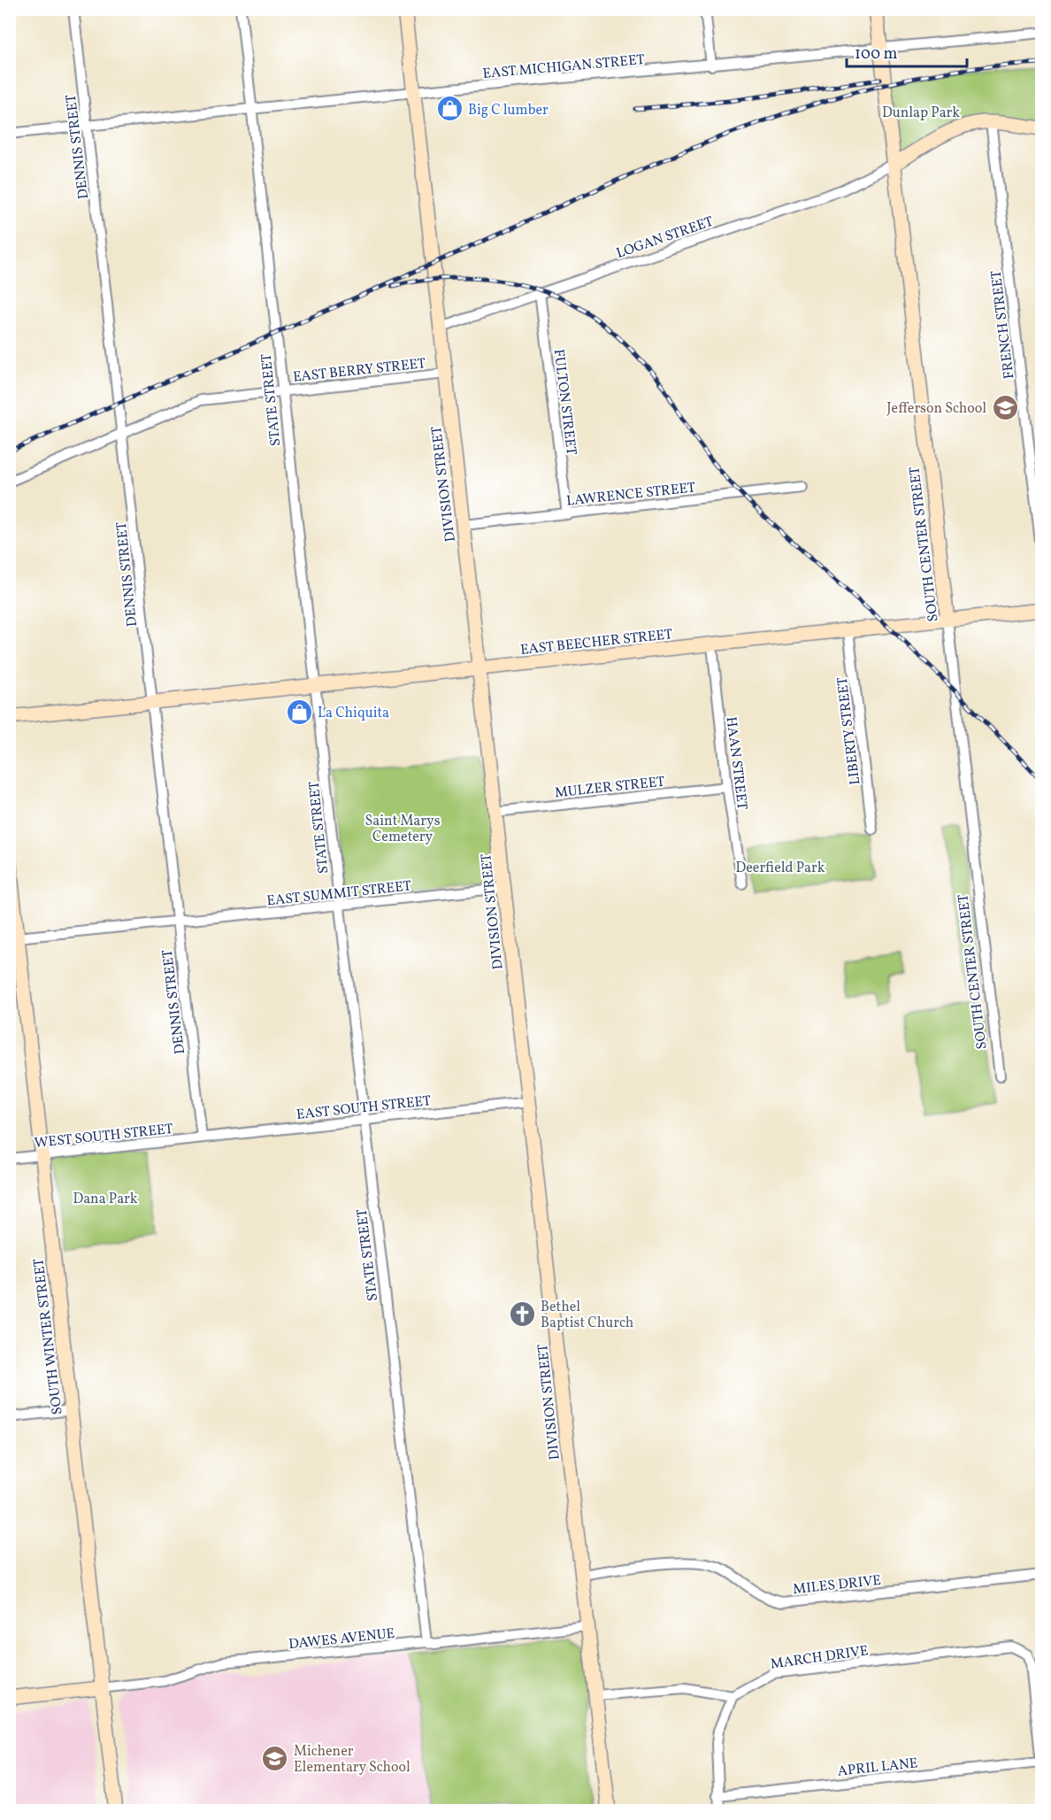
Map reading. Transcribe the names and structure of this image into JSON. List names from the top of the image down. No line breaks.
{"streets":{"street":["EAST MICHIGAN STREET","DENNIS STREET","LOGAN STREET","FRENCH STREET","EAST BERRY STREET","STATE STREET","FULTON STREET","DIVISION STREET","LAWRENCE STREET","SOUTH CENTER STREET","EAST BEECHER STREET","LIBERTY STREET","HAAN STREET","MULZER STREET","EAST SUMMIT STREET","EAST SOUTH STREET","WEST SOUTH STREET","SOUTH WINTER STREET","MILES DRIVE","DAWES AVENUE","MARCH DRIVE","APRIL LANE"]},"crossings":[["EAST MICHIGAN STREET","DENNIS STREET"],["EAST MICHIGAN STREET","STATE STREET"],["EAST MICHIGAN STREET","DIVISION STREET"],["EAST MICHIGAN STREET","SOUTH CENTER STREET"],["DENNIS STREET","EAST BERRY STREET"],["DENNIS STREET","EAST BEECHER STREET"],["DENNIS STREET","EAST SUMMIT STREET"],["DENNIS STREET","EAST SOUTH STREET"],["DENNIS STREET","WEST SOUTH STREET"],["LOGAN STREET","FULTON STREET"],["LOGAN STREET","DIVISION STREET"],["LOGAN STREET","SOUTH CENTER STREET"],["EAST BERRY STREET","STATE STREET"],["EAST BERRY STREET","DIVISION STREET"],["STATE STREET","EAST BEECHER STREET"],["STATE STREET","EAST SUMMIT STREET"],["STATE STREET","EAST SOUTH STREET"],["STATE STREET","DAWES AVENUE"],["FULTON STREET","LAWRENCE STREET"],["DIVISION STREET","LAWRENCE STREET"],["DIVISION STREET","EAST BEECHER STREET"],["DIVISION STREET","MULZER STREET"],["DIVISION STREET","EAST SUMMIT STREET"],["DIVISION STREET","EAST SOUTH STREET"],["DIVISION STREET","MILES DRIVE"],["DIVISION STREET","DAWES AVENUE"],["SOUTH CENTER STREET","EAST BEECHER STREET"],["EAST BEECHER STREET","LIBERTY STREET"],["EAST BEECHER STREET","HAAN STREET"],["HAAN STREET","MULZER STREET"],["EAST SUMMIT STREET","SOUTH WINTER STREET"],["EAST SOUTH STREET","WEST SOUTH STREET"],["WEST SOUTH STREET","SOUTH WINTER STREET"],["SOUTH WINTER STREET","DAWES AVENUE"],["MARCH DRIVE","APRIL LANE"]],"parks":["Dunlap Park","Saint Marys Cemetery","Deerfield Park","Dana Park"],"places":{"shop":["Big C lumber","La Chiquita"],"school or university":["Jefferson School","Michener Elementary School"],"church":["Bethel Baptist Church"]},"scale_bar":"100 m"}
